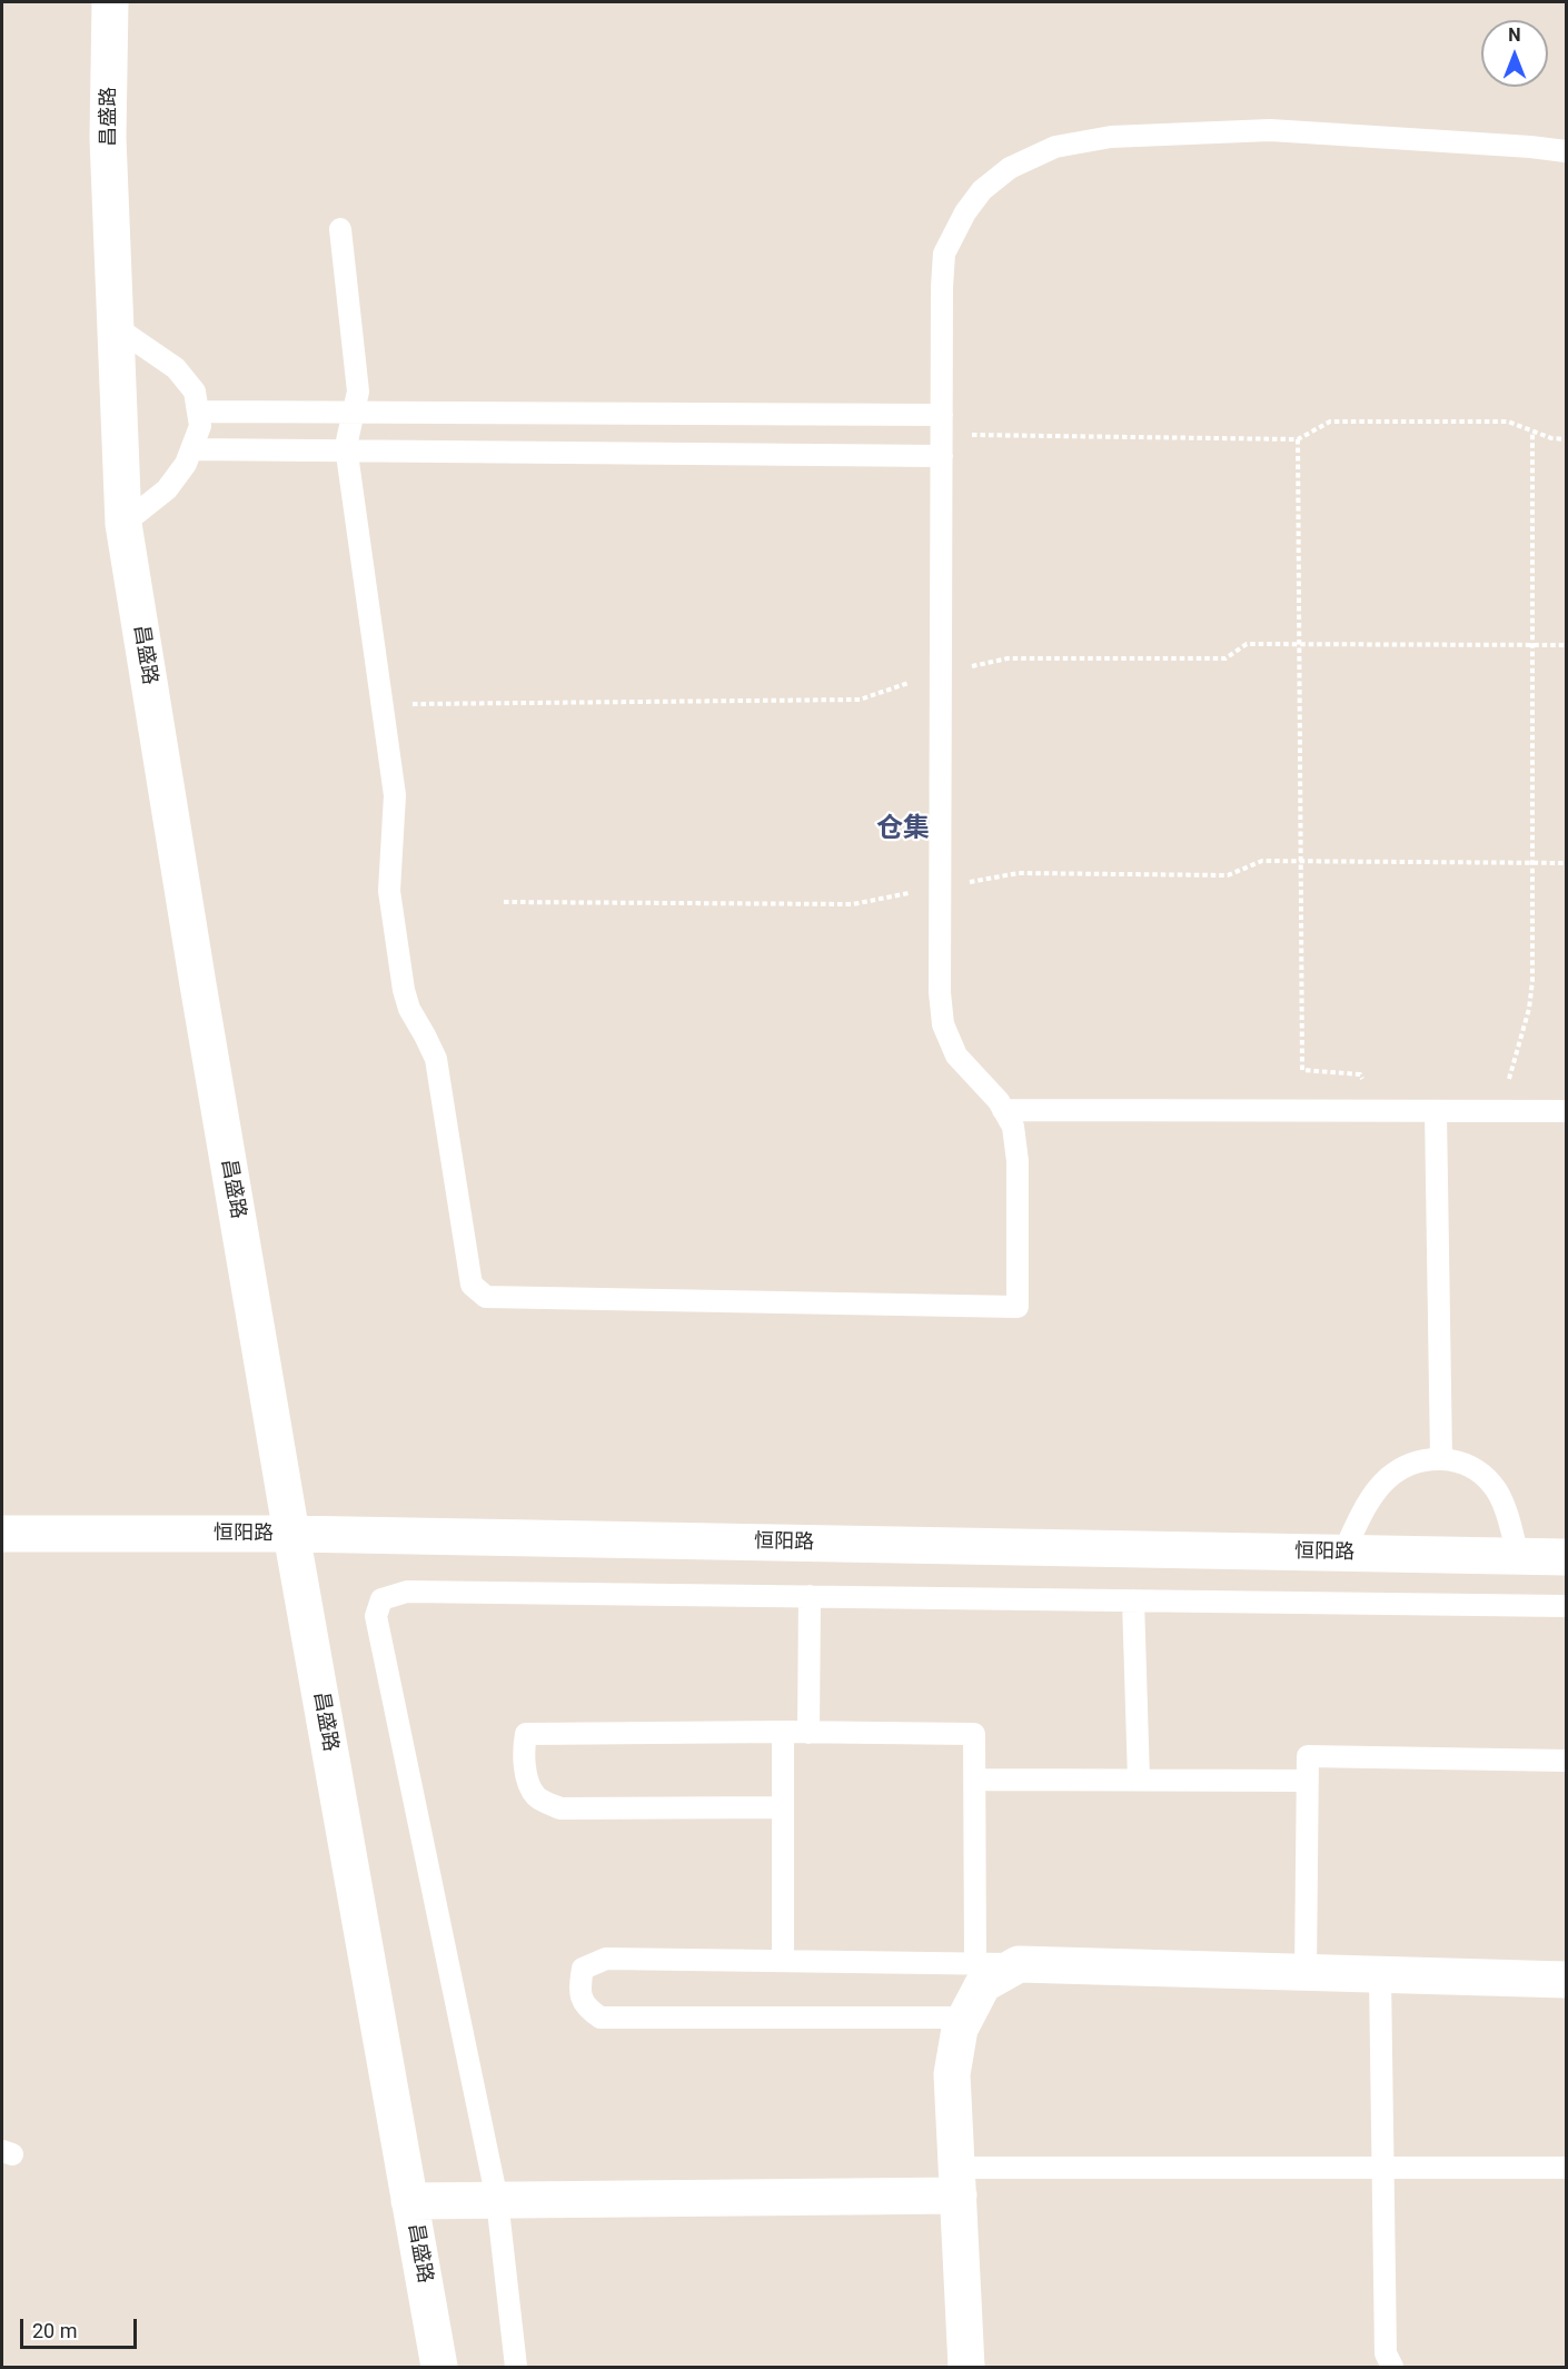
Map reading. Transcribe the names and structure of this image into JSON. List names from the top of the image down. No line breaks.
{"streets":{"street":["昌盛路","恒阳路"]},"crossings":[["昌盛路","恒阳路"]],"districts":["仓集"],"scale_bar":"20 m","north":"top"}
